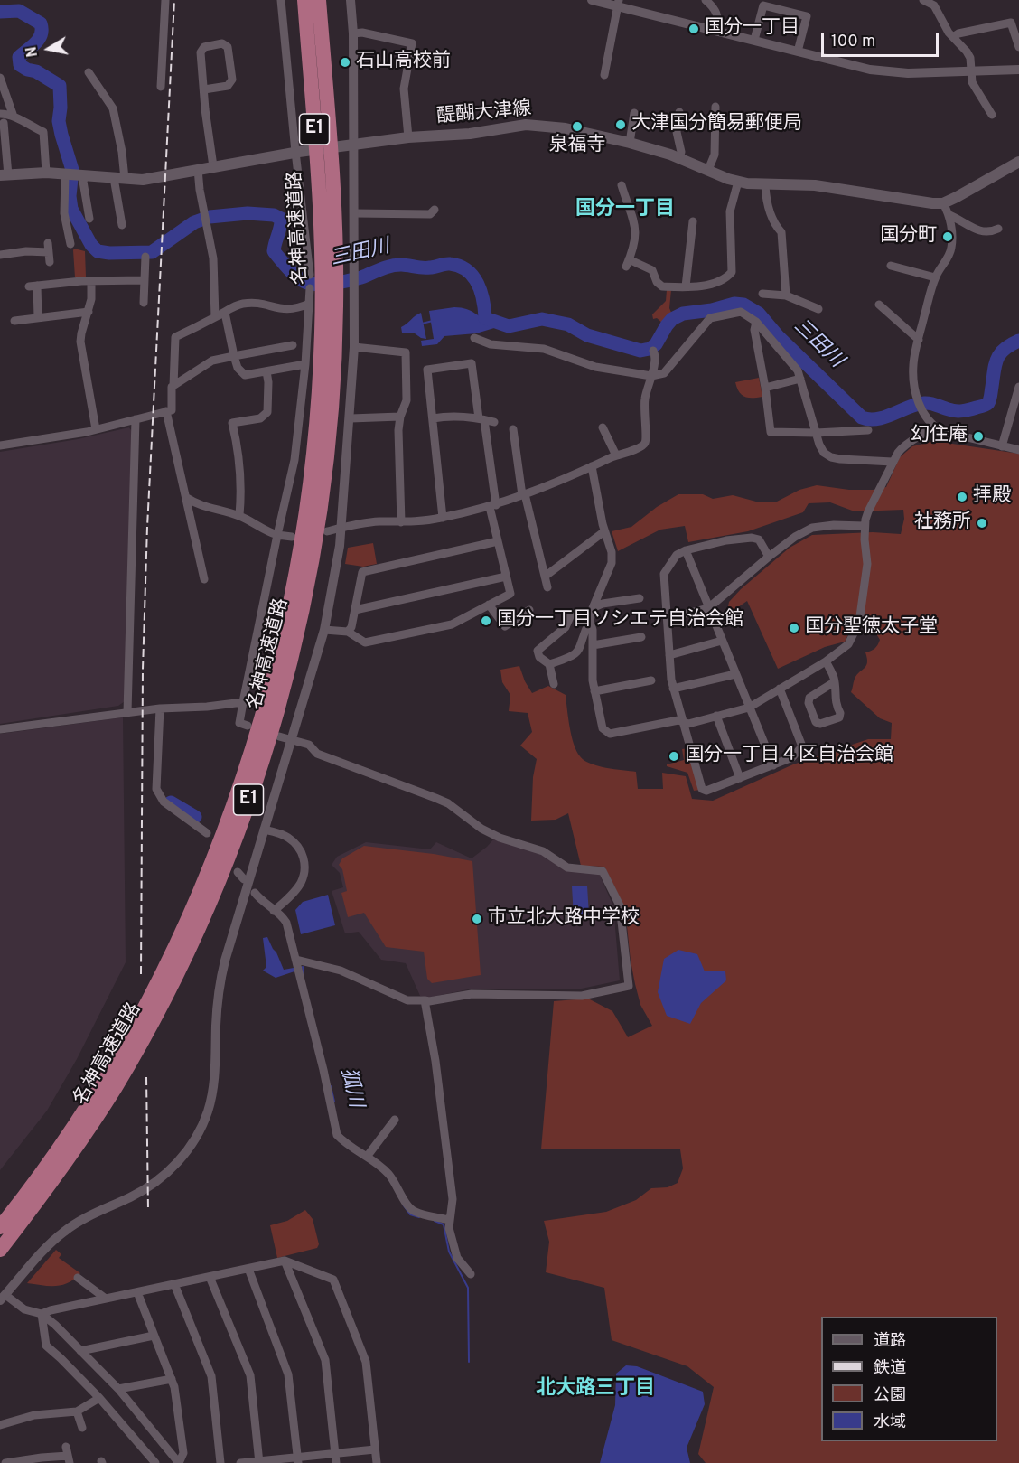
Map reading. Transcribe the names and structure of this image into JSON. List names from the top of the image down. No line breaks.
{"streets":{"highway":["E1","名神高速道路"],"main road":["醍醐大津線"]},"districts":["国分一丁目","北大路三丁目"],"water":["三田川","狐川"],"places":["国分一丁目","石山高校前","大津国分簡易郵便局","泉福寺","国分町","幻住庵","拝殿","社務所","国分一丁目ソシエテ自治会館","国分聖徳太子堂","国分一丁目４区自治会館","市立北大路中学校"],"legend":["道路","鉄道","公園","水域"],"scale_bar":"100 m","north":"left"}
